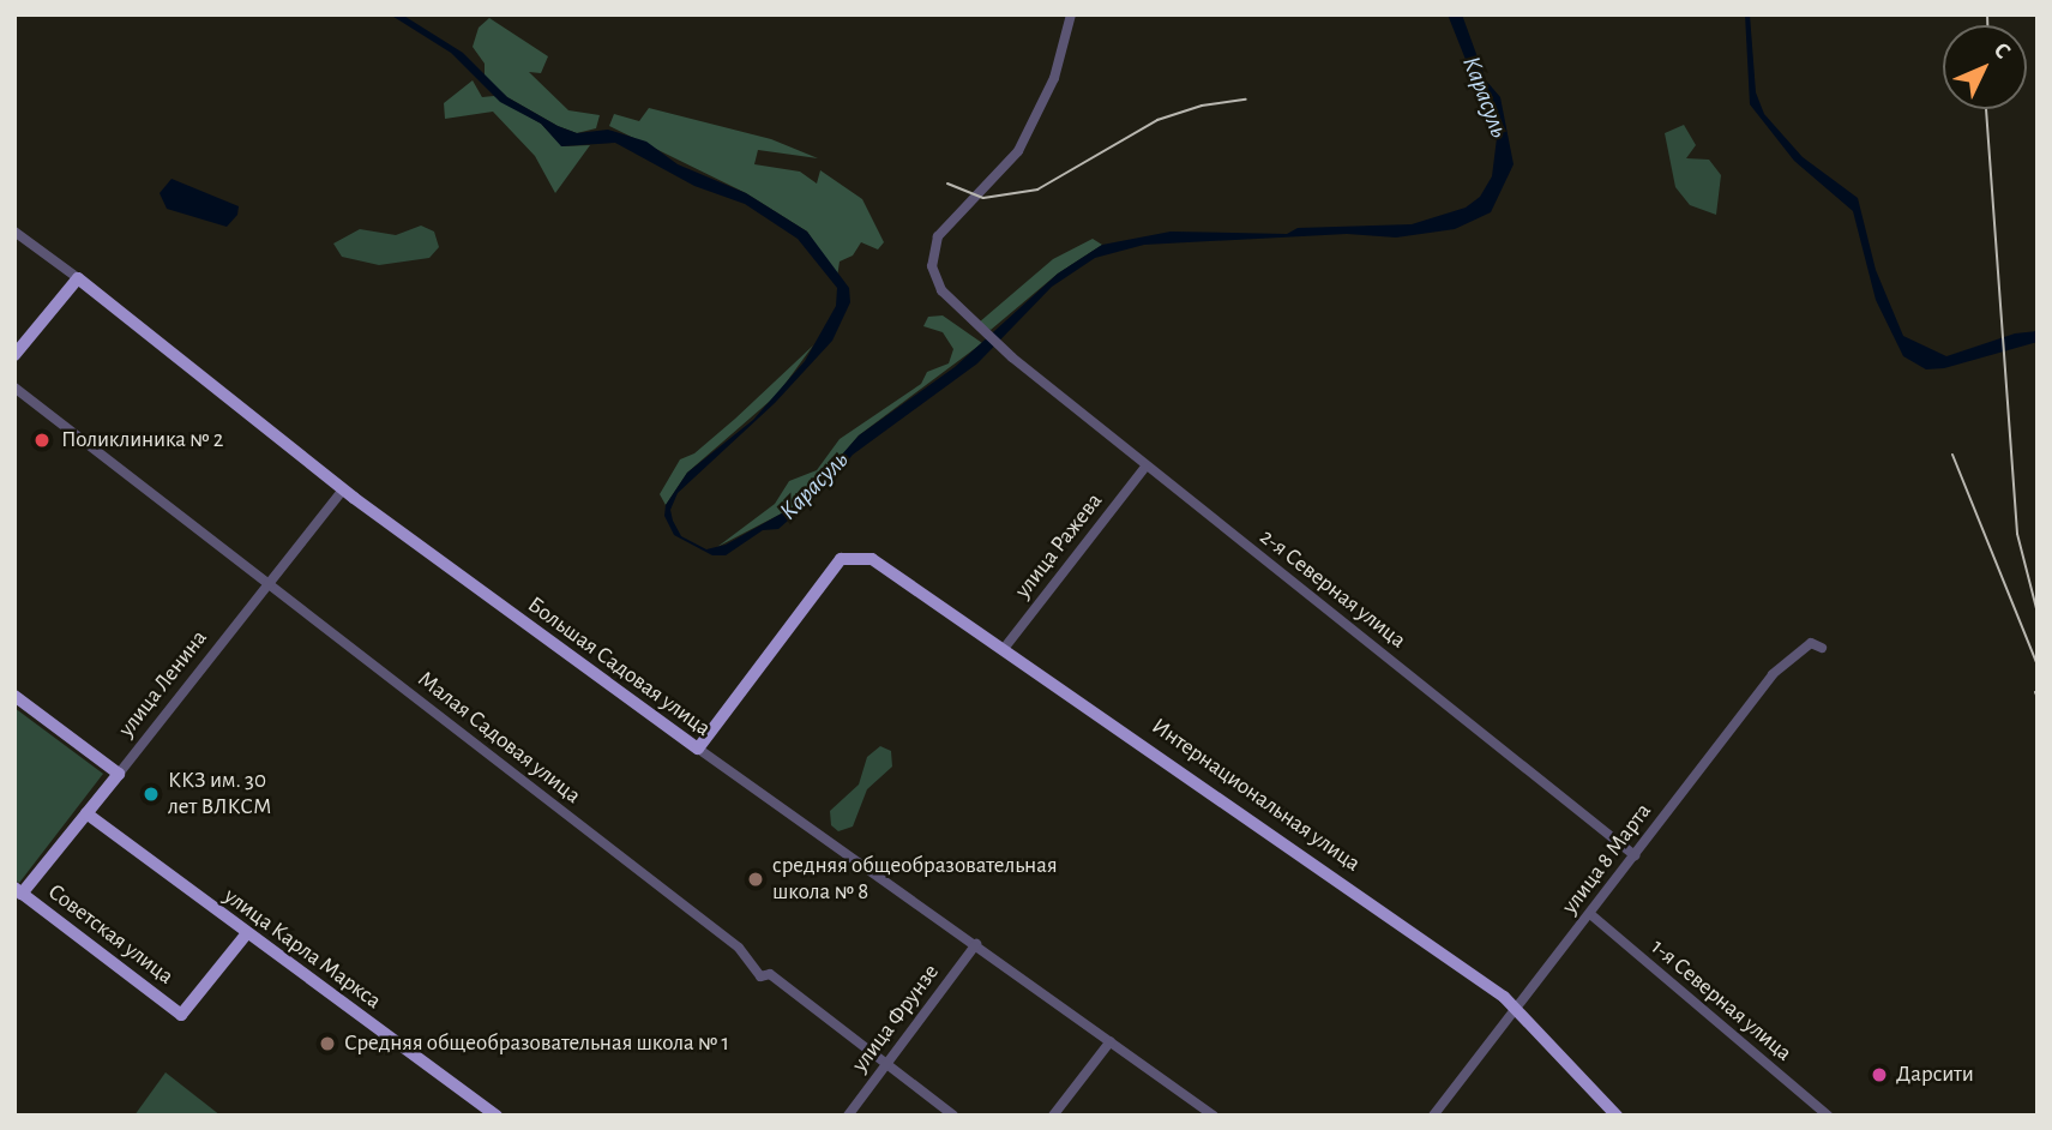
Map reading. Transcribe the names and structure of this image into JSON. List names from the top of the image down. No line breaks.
{"streets":{"main road":["Большая Садовая улица","улица Ленина","Интернациональная улица","Советская улица","улица Карла Маркса"],"street":["улица Ражева","2-я Северная улица","Малая Садовая улица","улица 8 Марта","1-я Северная улица","улица Фрунзе"]},"crossings":[["улица Ражева","2-я Северная улица"],["улица Ражева","Интернациональная улица"],["2-я Северная улица","улица 8 Марта"],["Большая Садовая улица","улица Ленина"],["Большая Садовая улица","Интернациональная улица"],["Большая Садовая улица","улица Фрунзе"],["улица Ленина","Малая Садовая улица"],["улица Ленина","Советская улица"],["улица Ленина","улица Карла Маркса"],["Малая Садовая улица","улица Фрунзе"],["Интернациональная улица","улица 8 Марта"],["улица 8 Марта","1-я Северная улица"],["Советская улица","улица Карла Маркса"]],"water":["Карасуль"],"places":["Поликлиника № 2","ККЗ им. 30 лет ВЛКСМ","средняя общеобразовательная школа № 8","Средняя общеобразовательная школа № 1","Дарсити"],"north":"top right"}
